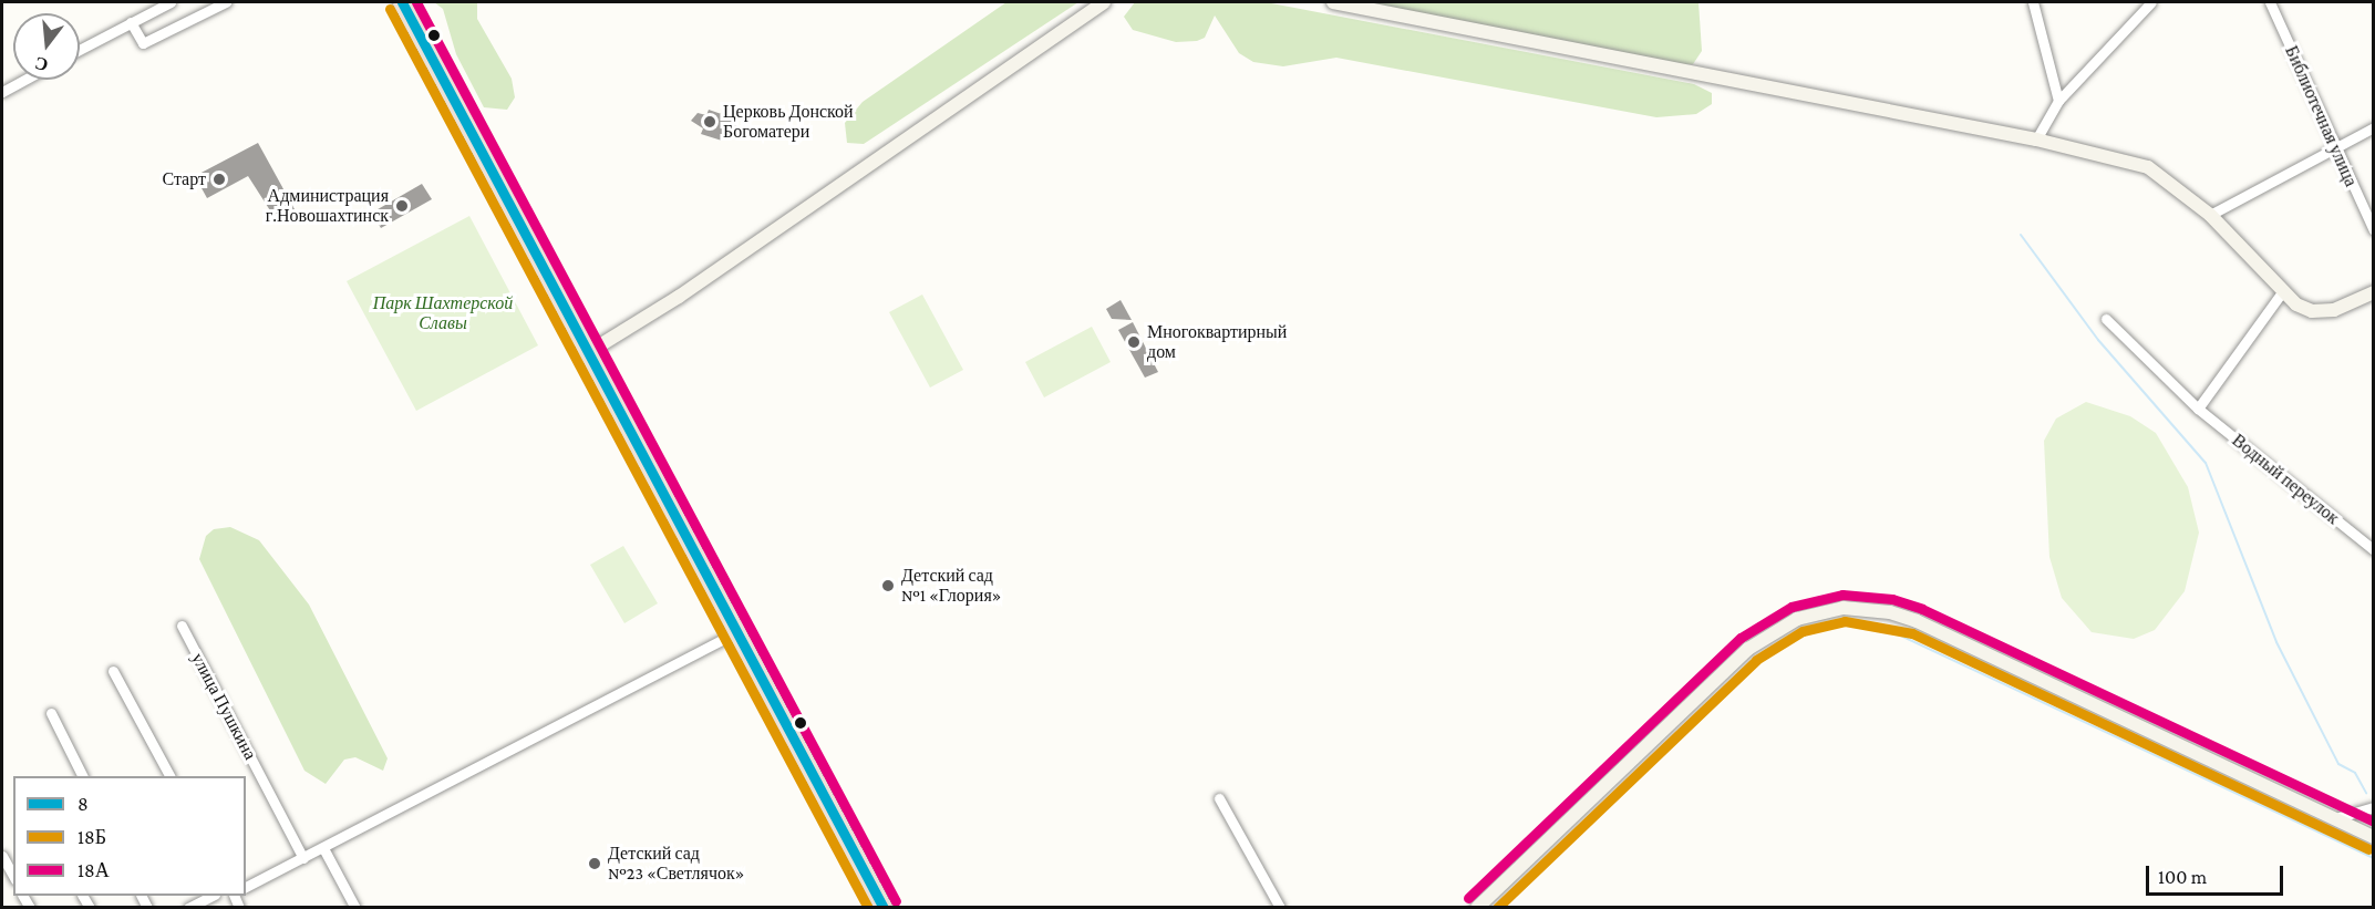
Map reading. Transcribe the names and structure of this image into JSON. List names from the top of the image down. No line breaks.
{"streets":{"street":["Библиотечная улица","Водный переулок","улица Пушкина"]},"parks":["Парк Шахтерской Славы"],"places":["Церковь Донской Богоматери","Старт","Администрация г.Новошахтинск","Многоквартирный дом","Детский сад №1 «Глория»","Детский сад №23 «Светлячок»"],"lines":["transit line 8","transit line 18А","transit line 18Б"],"legend":["8","18Б","18А"],"scale_bar":"100 m","north":"bottom"}
